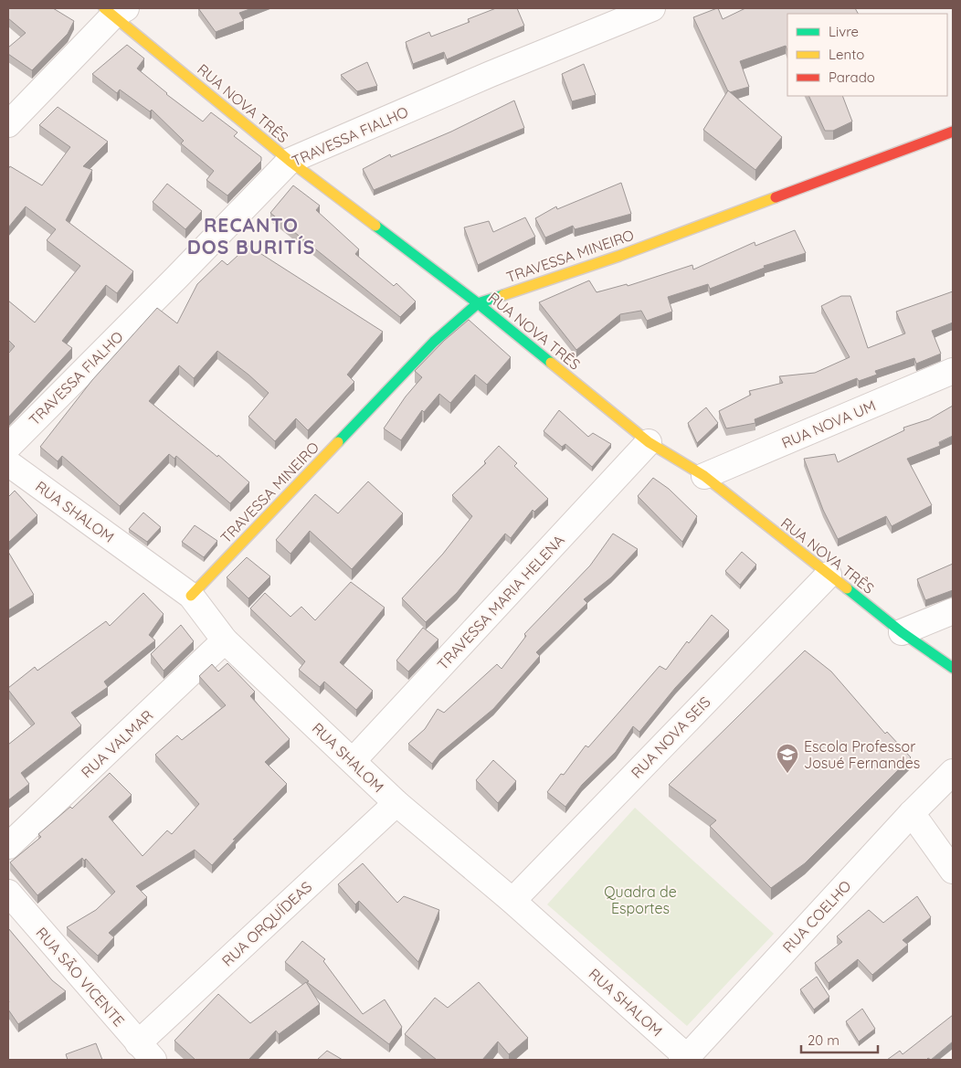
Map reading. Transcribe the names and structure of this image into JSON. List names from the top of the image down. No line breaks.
{"streets":{"street":["RUA NOVA TRÊS","TRAVESSA FIALHO","TRAVESSA MINEIRO","RUA NOVA UM","RUA SHALOM","TRAVESSA MARIA HELENA","RUA NOVA SEIS","RUA VALMAR","RUA COELHO","RUA ORQUÍDEAS","RUA SÃO VICENTE"]},"crossings":[["RUA NOVA TRÊS","TRAVESSA FIALHO"],["RUA NOVA TRÊS","TRAVESSA MINEIRO"],["RUA NOVA TRÊS","RUA NOVA UM"],["RUA NOVA TRÊS","TRAVESSA MARIA HELENA"],["RUA NOVA TRÊS","RUA NOVA SEIS"],["TRAVESSA MINEIRO","RUA SHALOM"],["RUA SHALOM","TRAVESSA MARIA HELENA"],["RUA SHALOM","RUA NOVA SEIS"],["RUA SHALOM","RUA VALMAR"],["RUA SHALOM","RUA COELHO"],["RUA SHALOM","RUA ORQUÍDEAS"],["RUA ORQUÍDEAS","RUA SÃO VICENTE"]],"districts":["RECANTO DOS BURITÍS"],"parks":["Quadra de Esportes"],"places":{"school or university":["Escola Professor Josué Fernandes"]},"legend":["Livre","Lento","Parado"],"scale_bar":"20 m"}
